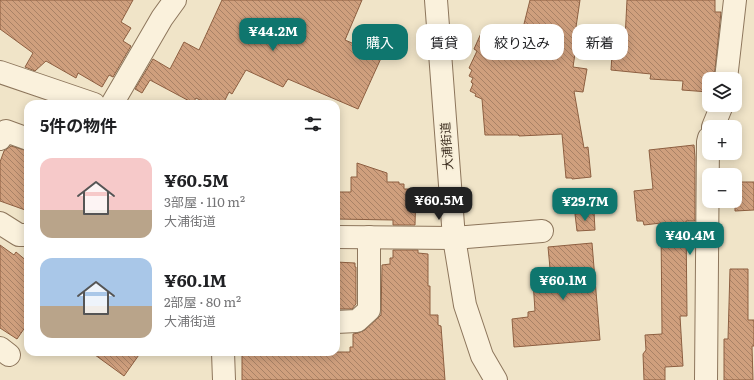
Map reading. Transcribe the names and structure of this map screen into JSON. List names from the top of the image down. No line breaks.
{"streets":{"street":["大浦街道"]},"page":{"price":["¥44.2M","¥60.5M","¥29.7M","¥40.4M","¥60.1M"],"chip":["購入","賃貸","絞り込み","新着"],"map_buttons":["+","−"],"heading":"5件の物件","list":[{"name":"¥60.5M","note":"3部屋 · 110 m² · 大浦街道"},{"name":"¥60.1M","note":"2部屋 · 80 m² · 大浦街道"}]}}
